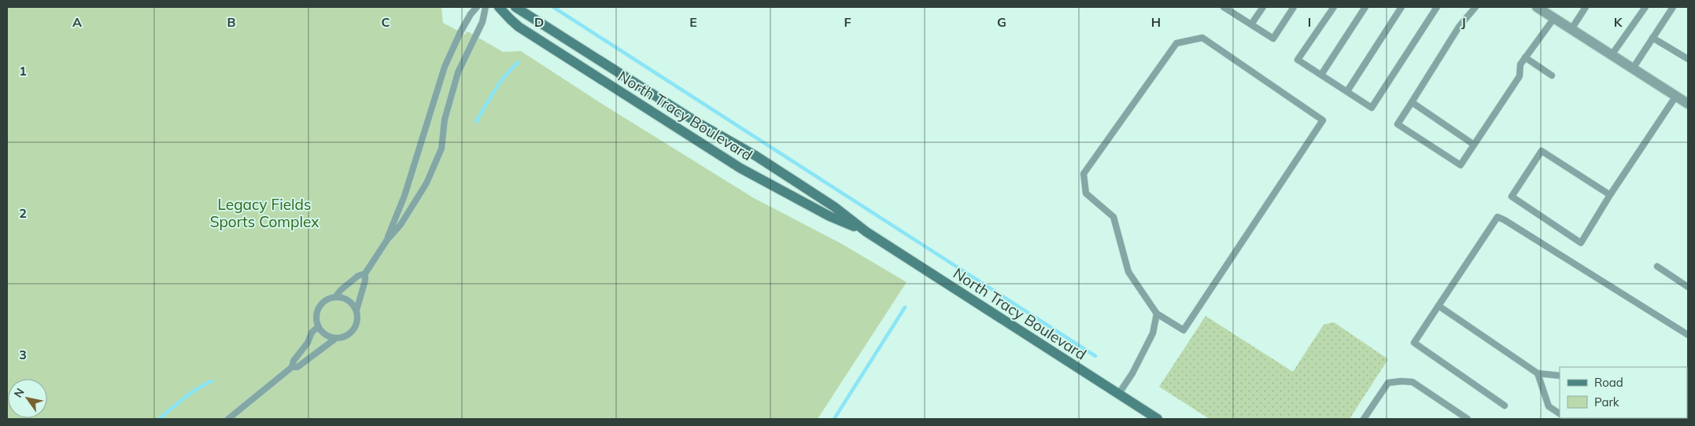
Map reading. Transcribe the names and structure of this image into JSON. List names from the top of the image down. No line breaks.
{"streets":{"main road":["North Tracy Boulevard"]},"parks":["Legacy Fields Sports Complex"],"legend":["Road","Park"],"north":"top left","grid":{"columns":["A","B","C","D","E","F","G","H","I","J","K"],"rows":["1","2","3"]}}
